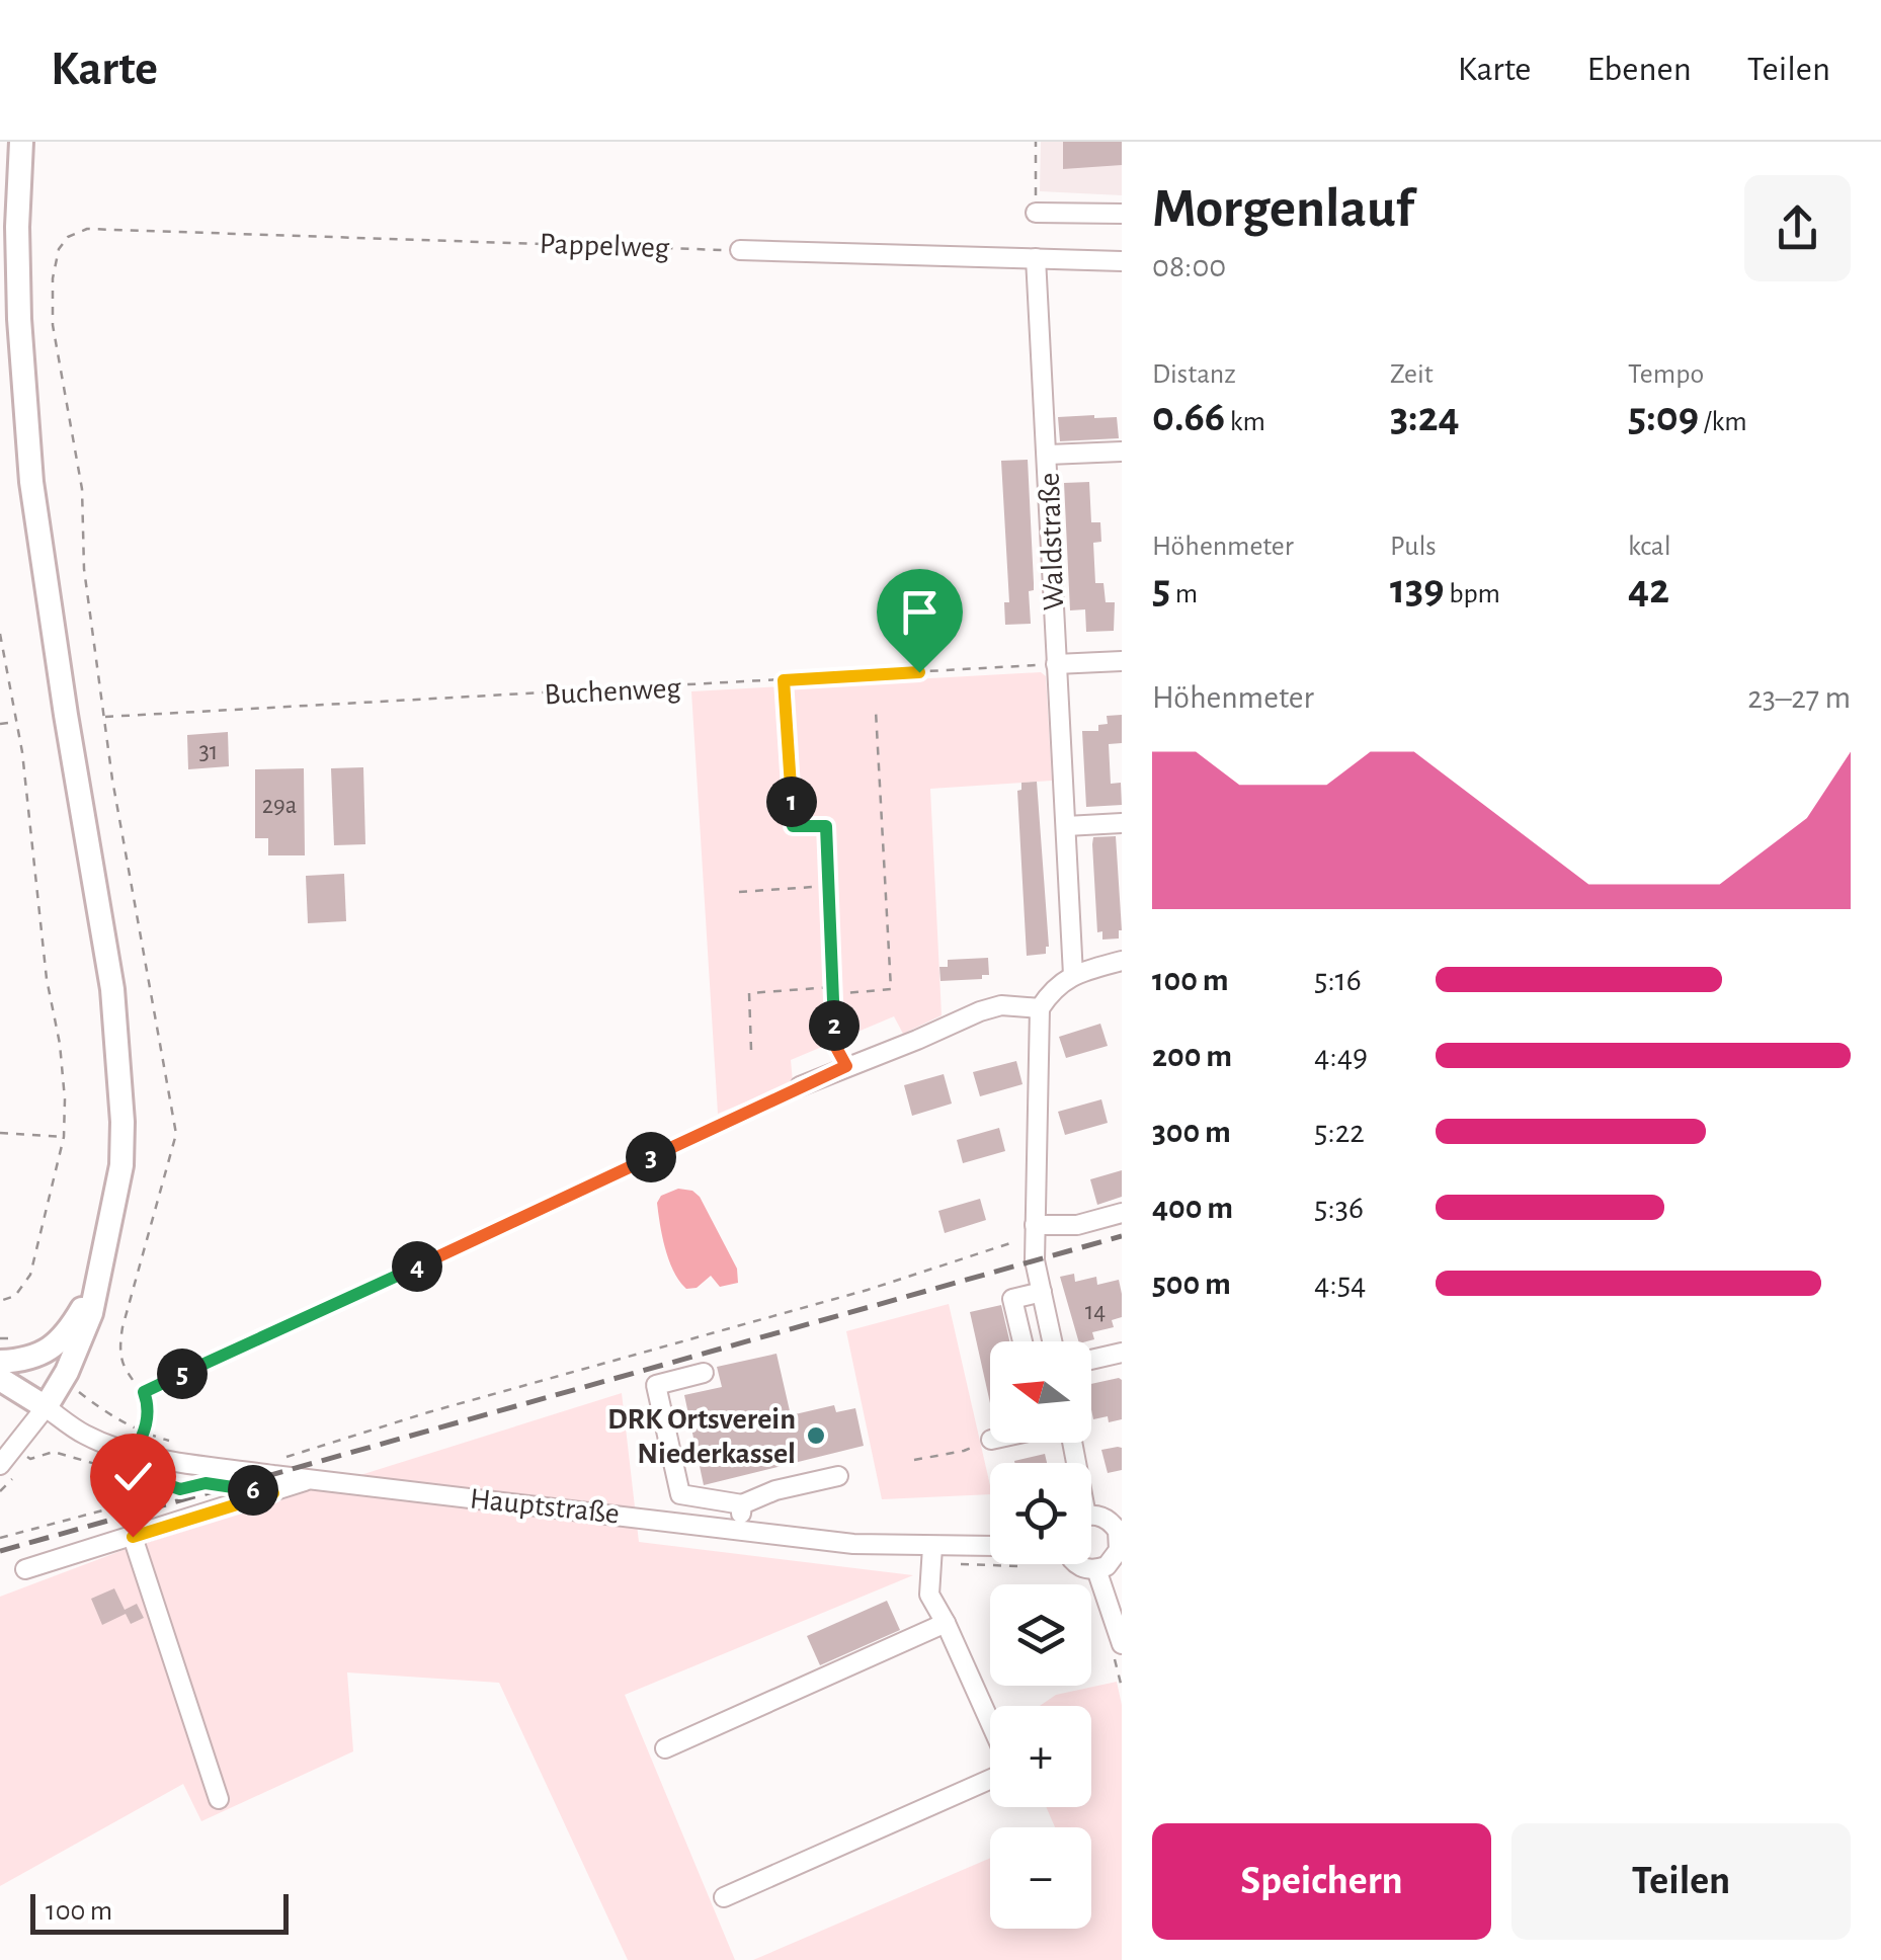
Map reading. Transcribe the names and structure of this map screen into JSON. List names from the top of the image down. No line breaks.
{"streets":{"street":["Waldstraße","Hauptstraße"],"path":["Pappelweg","Buchenweg"]},"crossings":[["Pappelweg","Buchenweg"],["Waldstraße","Buchenweg"]],"places":["DRK Ortsverein Niederkassel"],"house_numbers":["31","29a","14"],"scale_bar":"100 m","north":"left","page":{"header":"Karte","nav":["Karte","Ebenen","Teilen"],"heading":["Morgenlauf","08:00"],"stats":[["Distanz","0.66 km"],["Zeit","3:24"],["Tempo","5:09 /km"],["Höhenmeter","5 m"],["Puls","139 bpm"],["kcal","42"]],"chart":["Höhenmeter","23–27 m"],"pins":["1","2","3","4","5","6"],"list":[{"name":"100 m","note":"5:16"},{"name":"200 m","note":"4:49"},{"name":"300 m","note":"5:22"},{"name":"400 m","note":"5:36"},{"name":"500 m","note":"4:54"}],"map_buttons":["+","−"],"buttons":["Speichern","Teilen"],"scale":"100 m"}}
